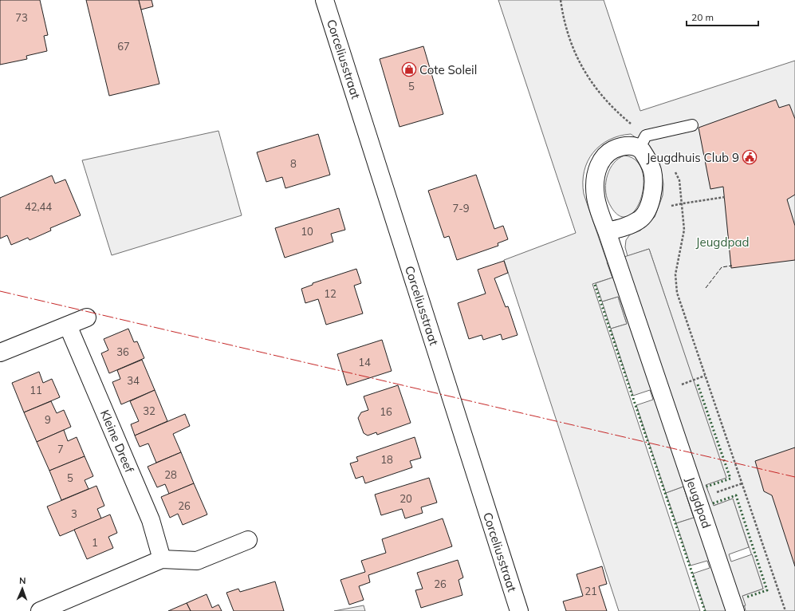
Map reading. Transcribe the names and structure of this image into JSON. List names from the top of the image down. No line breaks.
{"streets":{"street":["Corceliusstraat","Kleine Dreef","Jeugdpad"]},"parks":["Jeugdpad"],"places":{"shop":["Cote Soleil"],"public building":["Jeugdhuis Club 9"]},"house_numbers":["73","67","5","8","42,44","7-9","10","12","36","14","34","11","32","16","9","7","18","28","5","20","26","3","1","26","21"],"scale_bar":"20 m","north":"top"}
